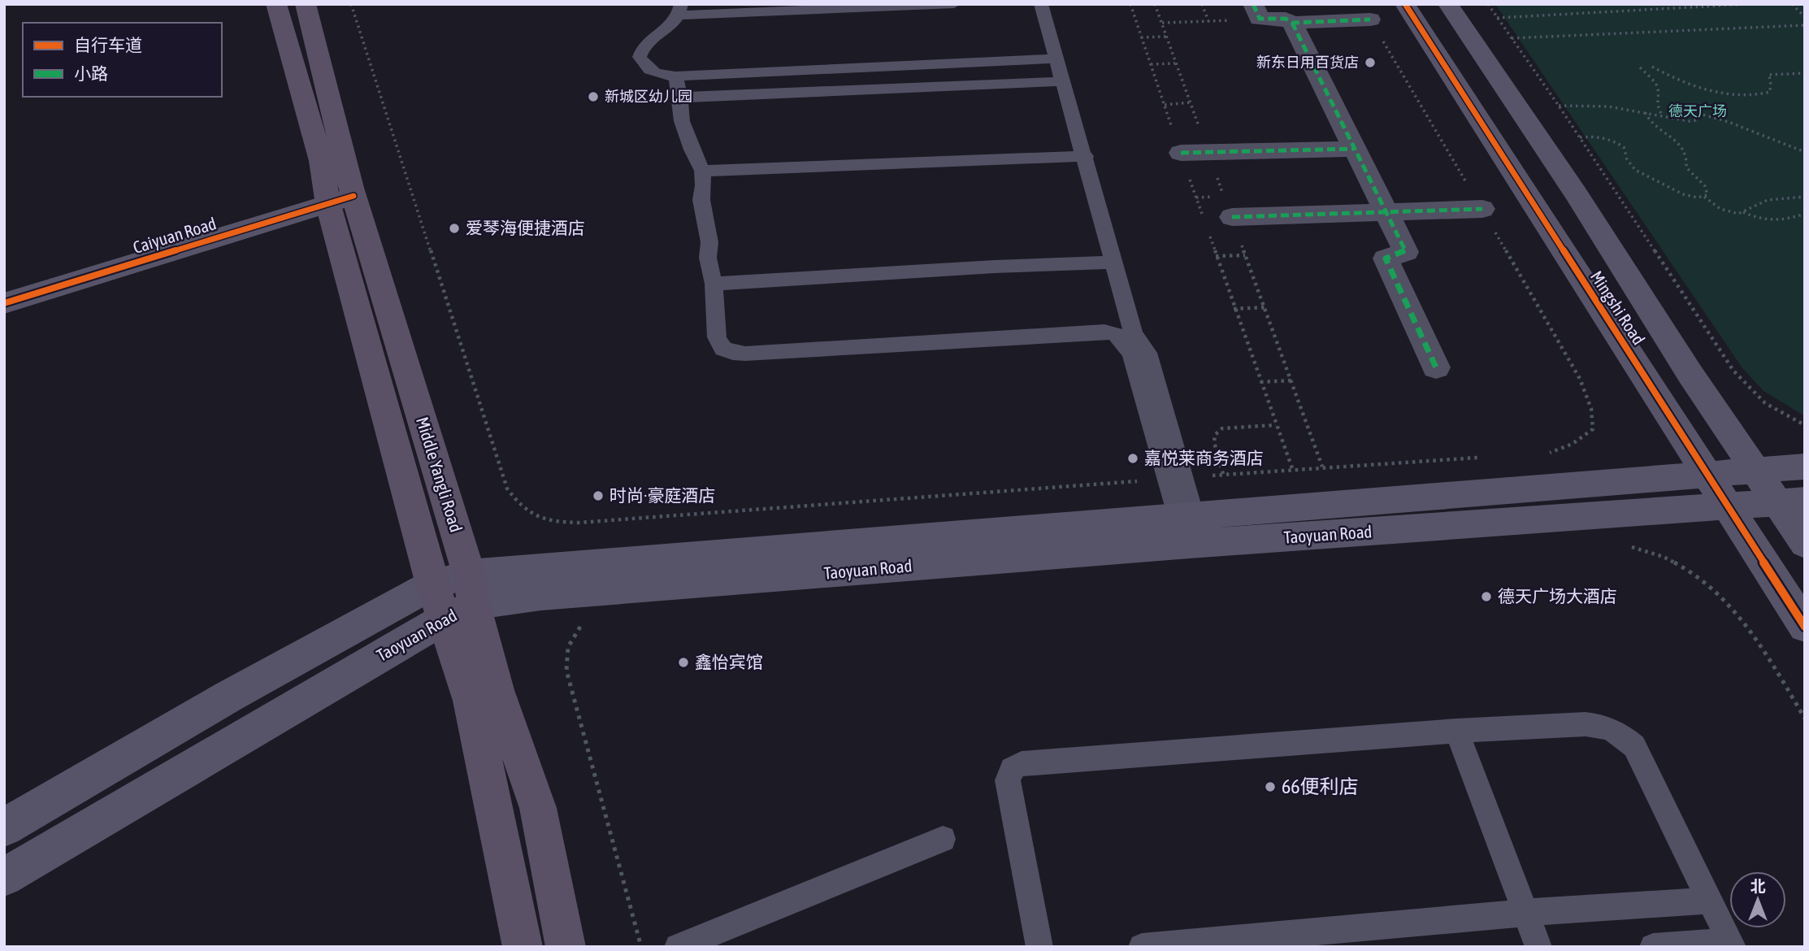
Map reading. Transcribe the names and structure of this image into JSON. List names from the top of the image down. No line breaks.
{"streets":{"main road":["Caiyuan Road","Mingshi Road","Middle Yangli Road","Taoyuan Road"]},"crossings":[["Caiyuan Road","Middle Yangli Road"],["Mingshi Road","Taoyuan Road"],["Middle Yangli Road","Taoyuan Road"]],"parks":["德天广场"],"places":["新东日用百货店","新城区幼儿园","爱琴海便捷酒店","嘉悦莱商务酒店","时尚·豪庭酒店","德天广场大酒店","鑫怡宾馆","66便利店"],"legend":["自行车道","小路"],"north":"top"}
